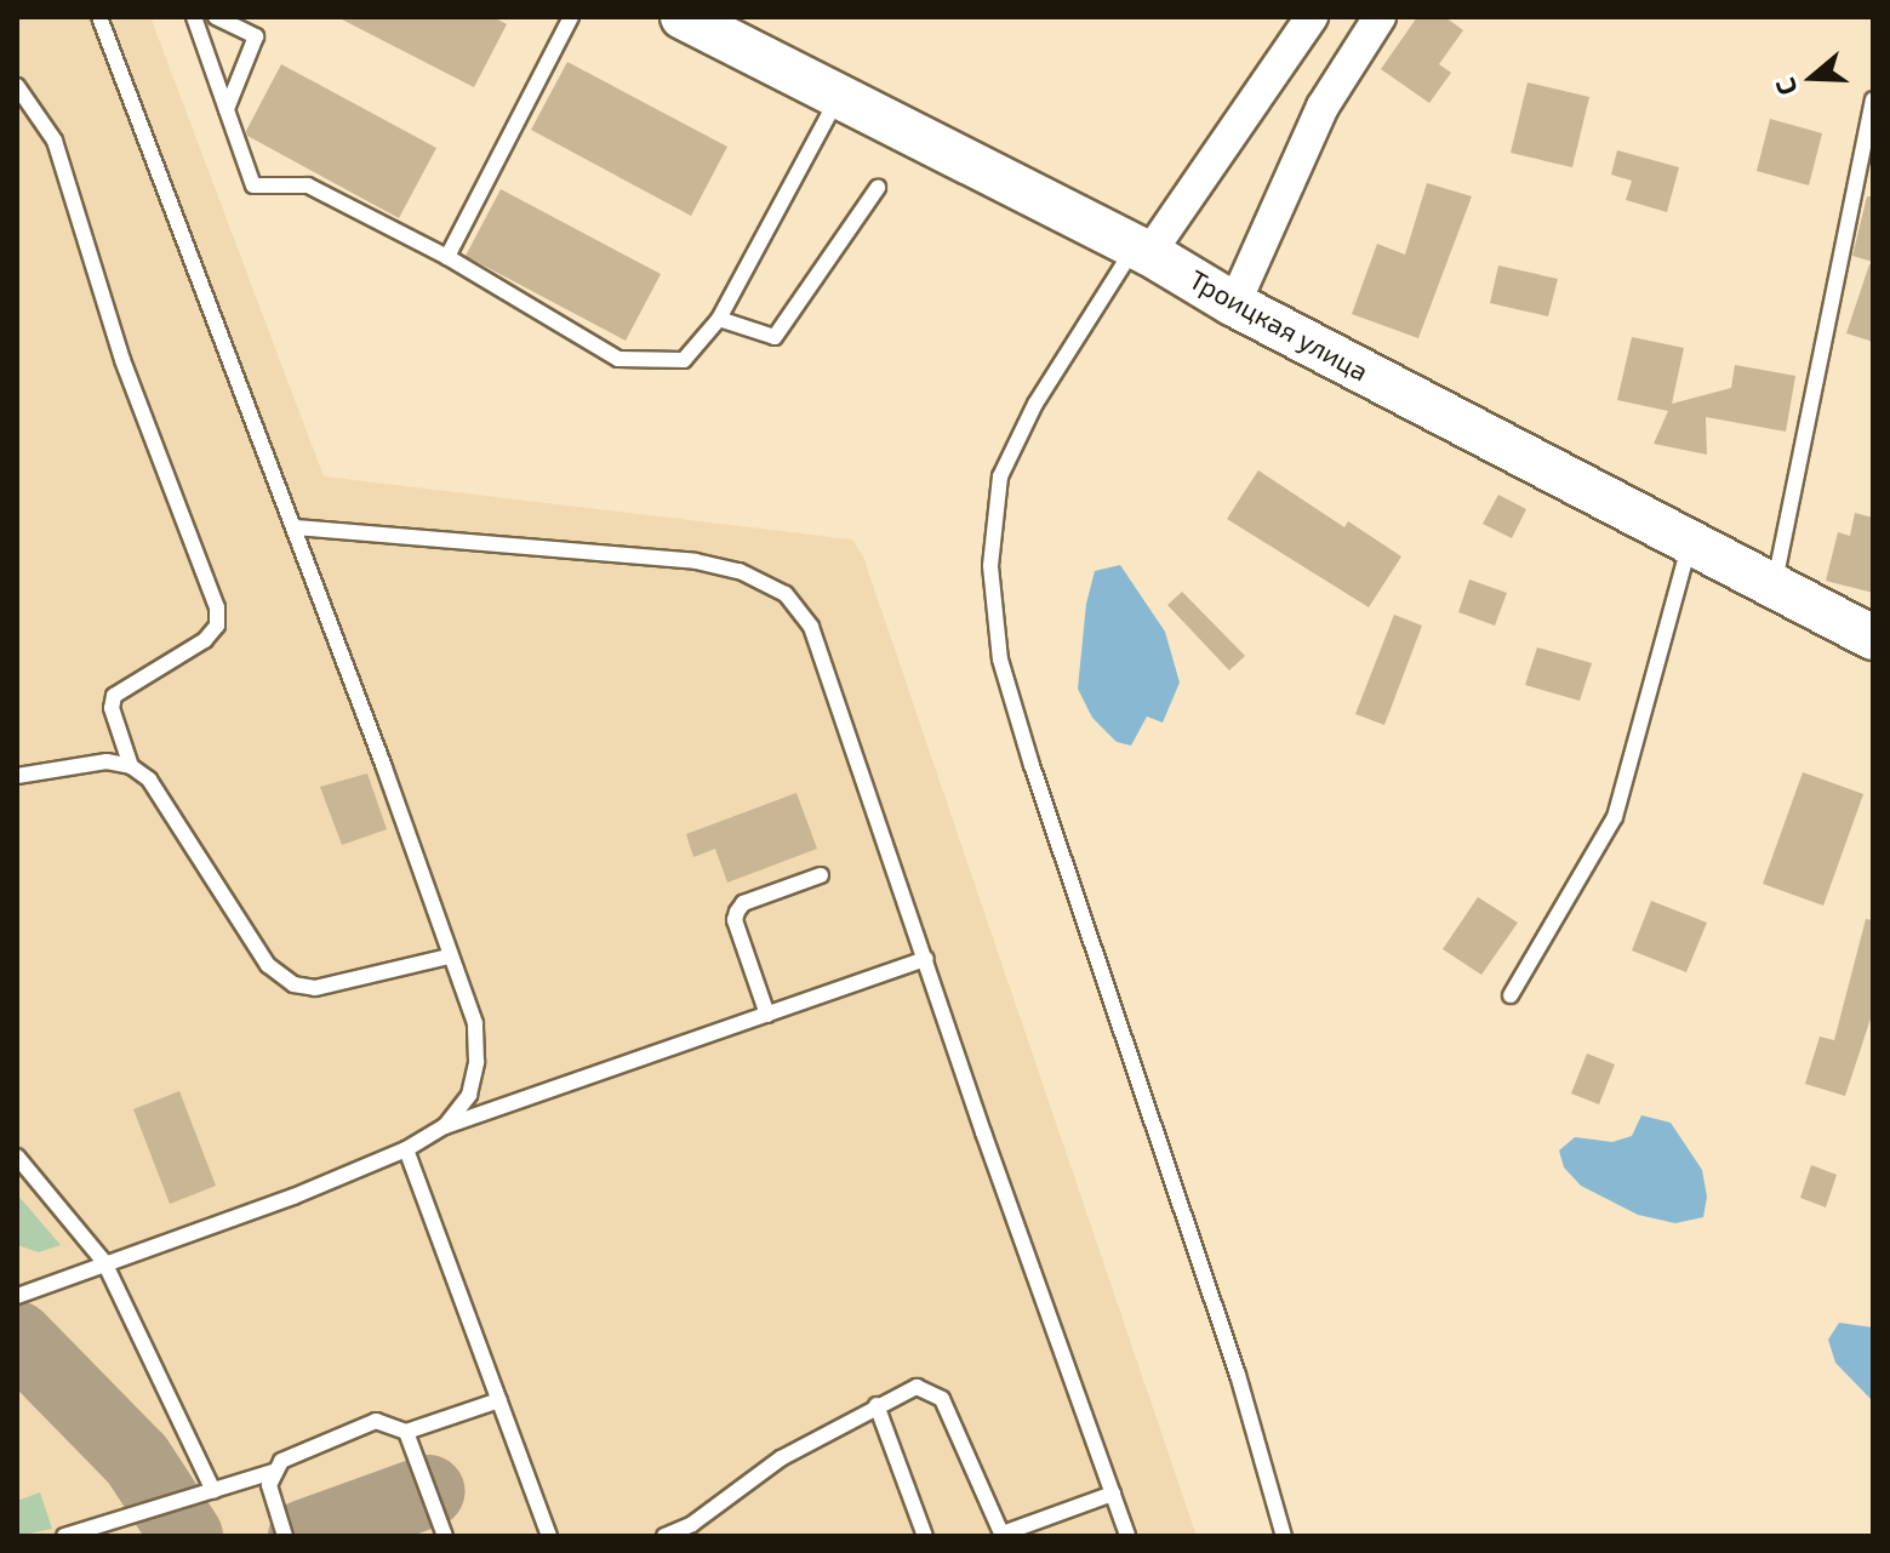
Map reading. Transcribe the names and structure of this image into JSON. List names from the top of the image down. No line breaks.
{"streets":{"street":["Троицкая улица"]},"north":"left"}
